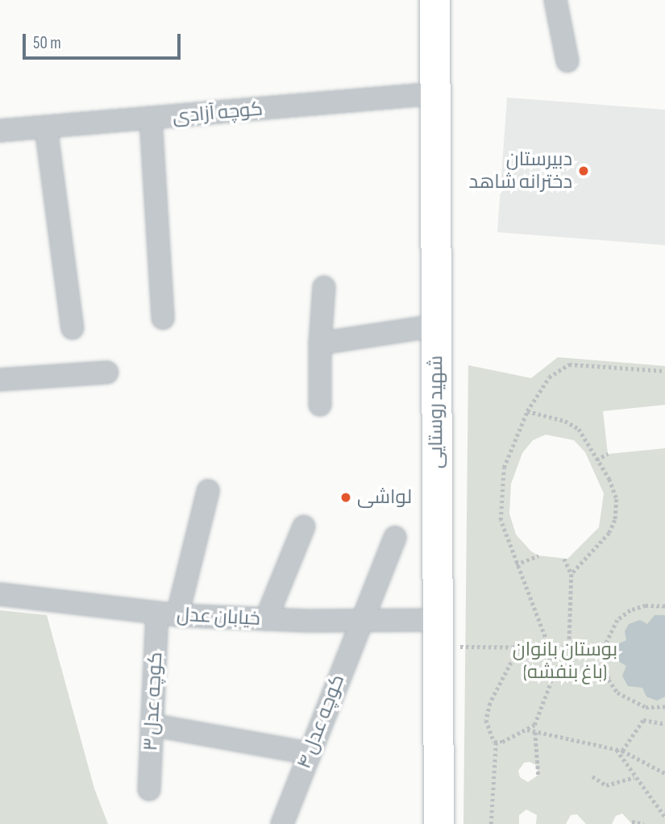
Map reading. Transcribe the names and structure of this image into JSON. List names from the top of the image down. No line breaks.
{"streets":{"street":["کوچه آزادی","شهید روستایی","خیابان عدل","کوچه عدل ۳","کوچه عدل ۴"]},"crossings":[["کوچه آزادی","شهید روستایی"],["شهید روستایی","خیابان عدل"],["خیابان عدل","کوچه عدل ۳"],["خیابان عدل","کوچه عدل ۴"]],"parks":["بوستان بانوان (باغ بنفشه)"],"places":["دبیرستان دخترانه شاهد","لواشی"],"scale_bar":"50 m"}
